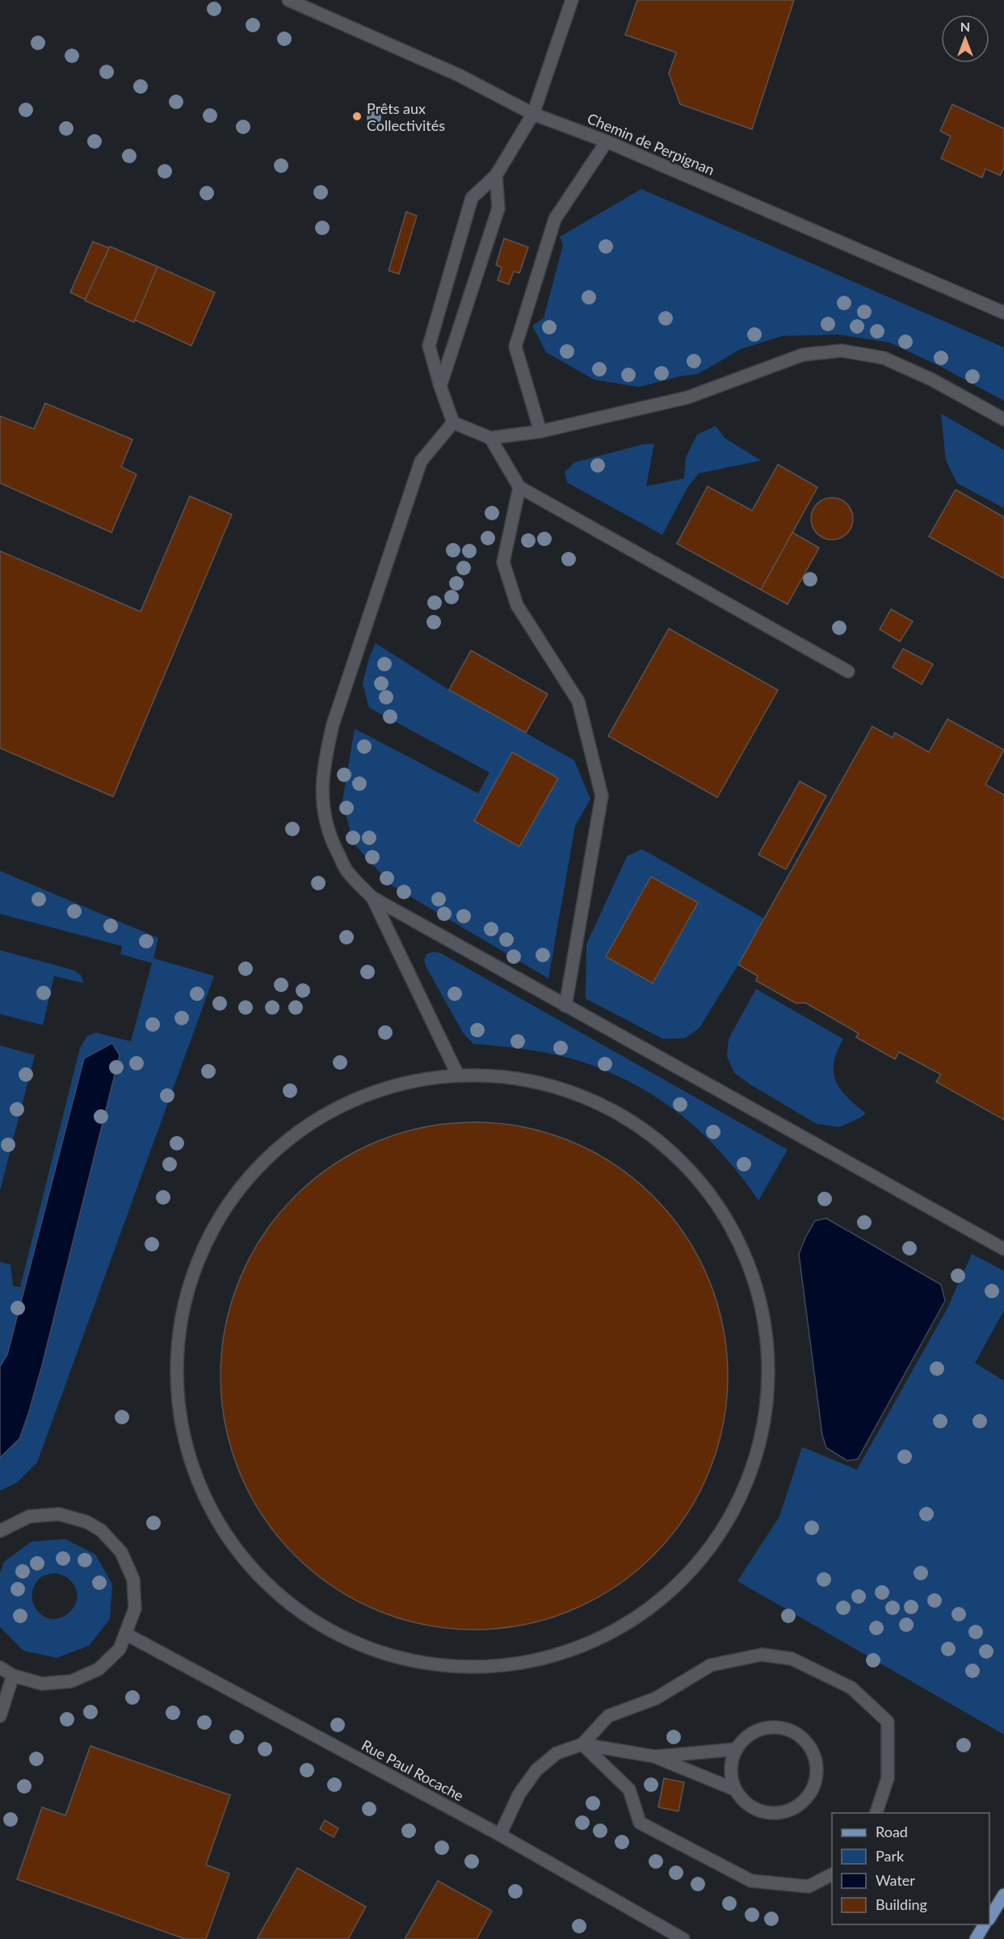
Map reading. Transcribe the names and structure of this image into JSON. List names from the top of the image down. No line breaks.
{"streets":{"street":["Chemin de Perpignan","Rue Paul Rocache"]},"places":["Prêts aux Collectivités"],"legend":["Road","Park","Water","Building"],"north":"top"}
